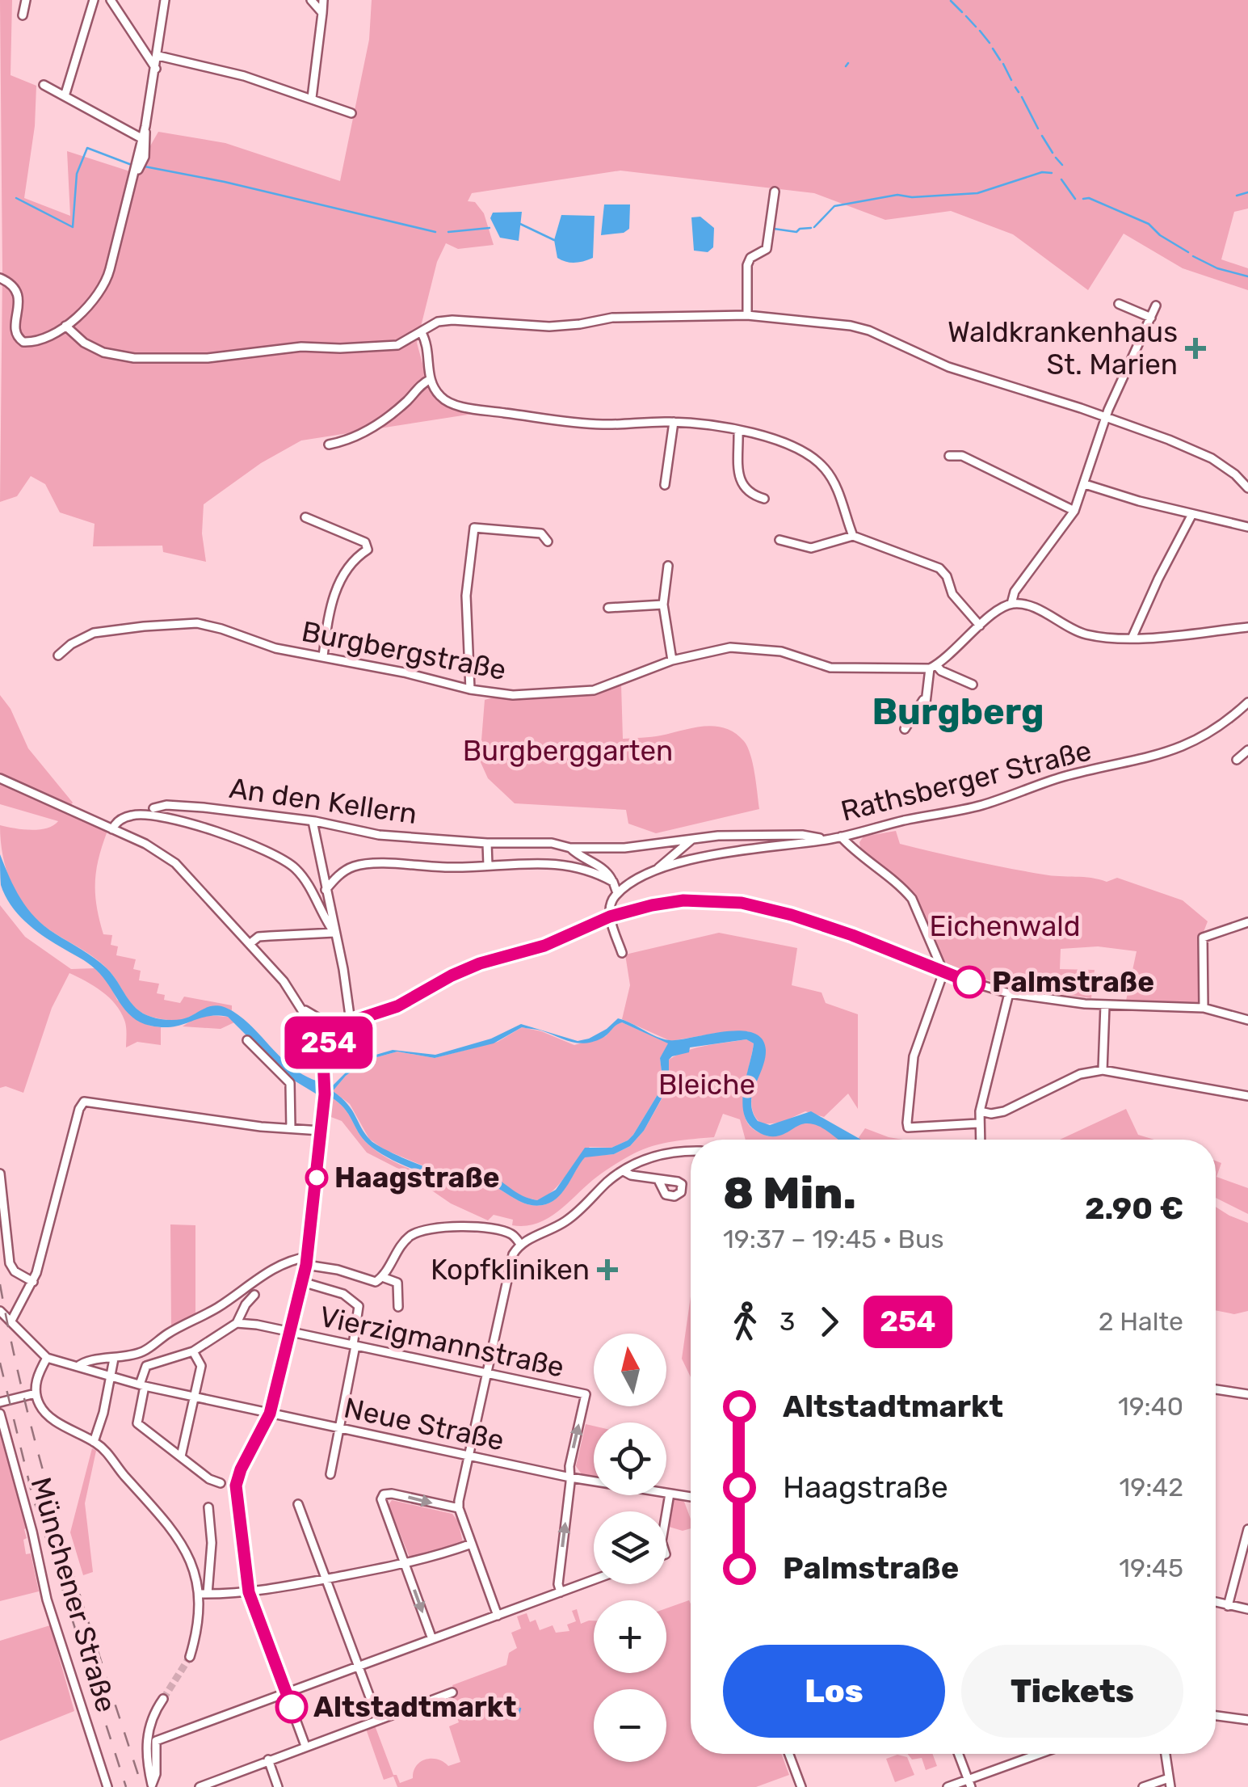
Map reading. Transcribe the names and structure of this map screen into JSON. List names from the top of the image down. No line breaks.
{"streets":{"street":["Burgbergstraße","Rathsberger Straße","An den Kellern","Vierzigmannstraße","Neue Straße","Münchener Straße"]},"crossings":[["Rathsberger Straße","An den Kellern"],["Vierzigmannstraße","Neue Straße"]],"districts":["Burgberg"],"parks":["Burgberggarten","Eichenwald","Bleiche"],"places":{"health":["Waldkrankenhaus St. Marien","Kopfkliniken"],"other":["Palmstraße","Haagstraße","Altstadtmarkt"]},"lines":["bus line 254"],"north":"top","page":{"on_map":"254","heading":["8 Min.","19:37 – 19:45 · Bus","2.90 €"],"legs":["3","254","2 Halte"],"map_buttons":["+","−"],"list":[{"name":"Altstadtmarkt","value":"19:40"},{"name":"Haagstraße","value":"19:42"},{"name":"Palmstraße","value":"19:45"}],"buttons":["Los","Tickets"]}}
